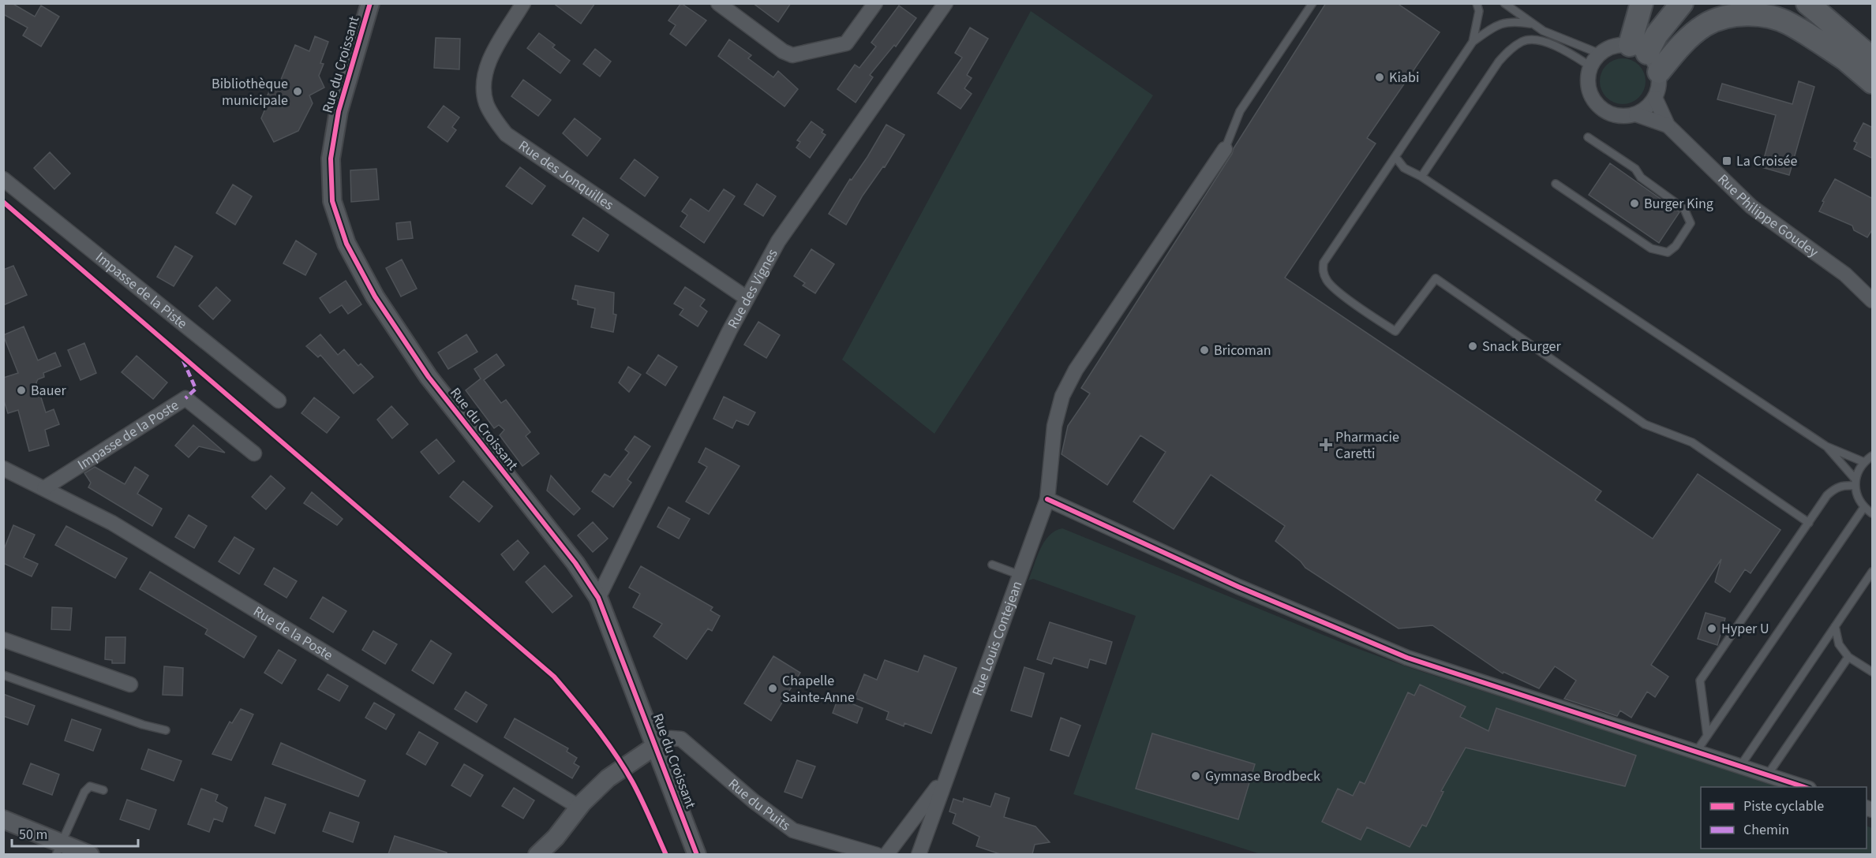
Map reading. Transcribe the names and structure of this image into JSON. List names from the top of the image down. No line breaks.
{"streets":{"street":["Rue du Croissant","Rue des Jonquilles","Rue Philippe Goudey","Rue des Vignes","Impasse de la Piste","Impasse de la Poste","Rue de la Poste","Rue Louis Contejean","Rue du Puits"]},"crossings":[["Rue du Croissant","Rue des Vignes"],["Rue du Croissant","Rue du Puits"],["Rue des Jonquilles","Rue des Vignes"],["Impasse de la Poste","Rue de la Poste"]],"places":{"other":["Kiabi","Bibliothèque municipale","Burger King","Snack Burger","Bricoman","Bauer","Hyper U","Chapelle Sainte-Anne","Gymnase Brodbeck"],"transit":["La Croisée"],"health":["Pharmacie Caretti"]},"legend":["Piste cyclable","Chemin"],"scale_bar":"50 m"}
